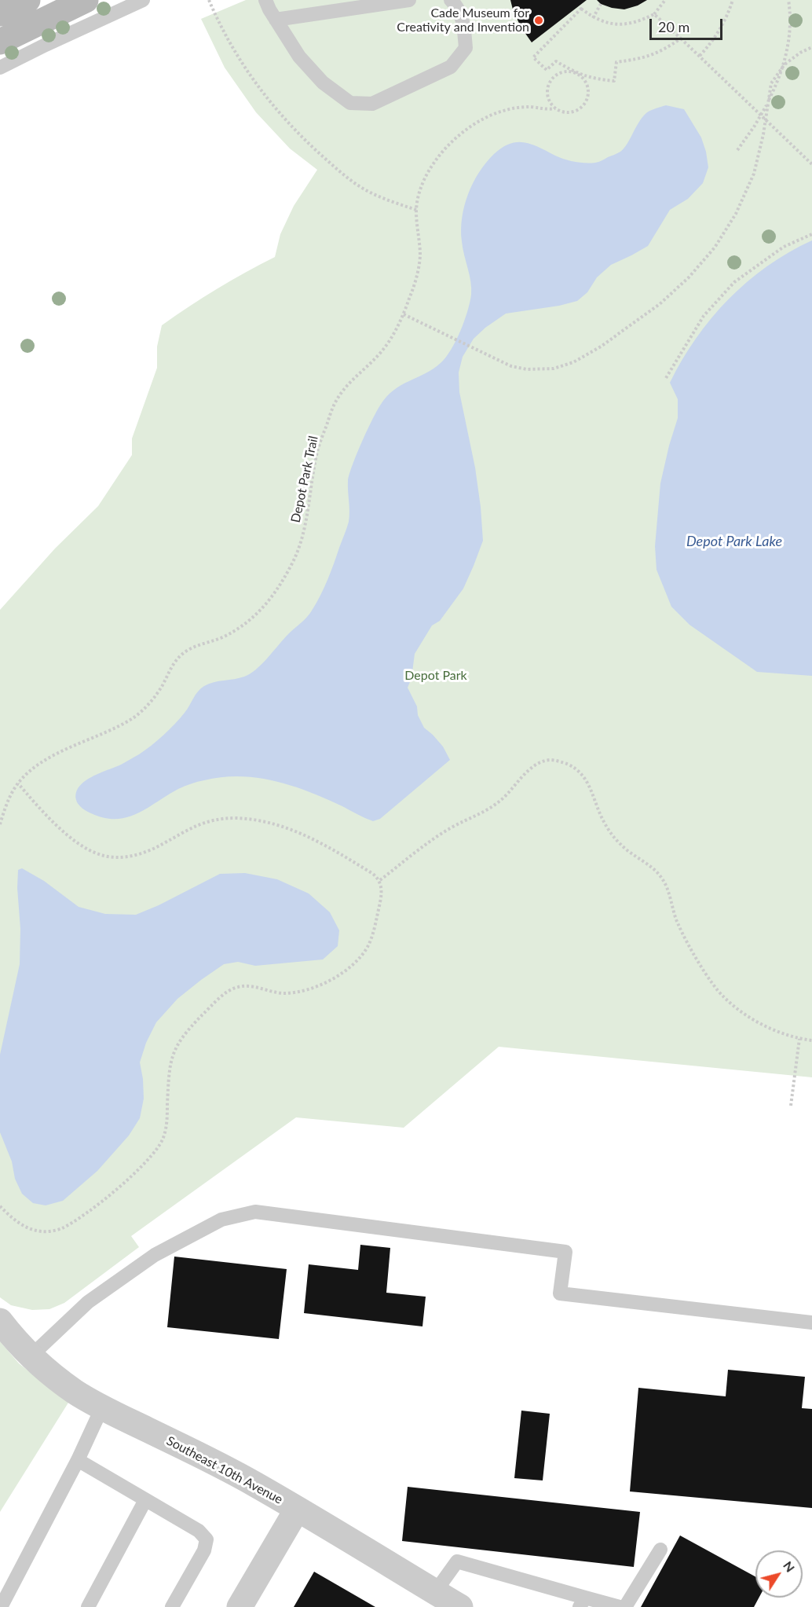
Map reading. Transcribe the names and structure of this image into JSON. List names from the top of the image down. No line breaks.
{"streets":{"street":["Southeast 10th Avenue"],"path":["Depot Park Trail"]},"water":["Depot Park Lake"],"parks":["Depot Park"],"places":["Cade Museum for Creativity and Invention"],"scale_bar":"20 m","north":"top right"}
